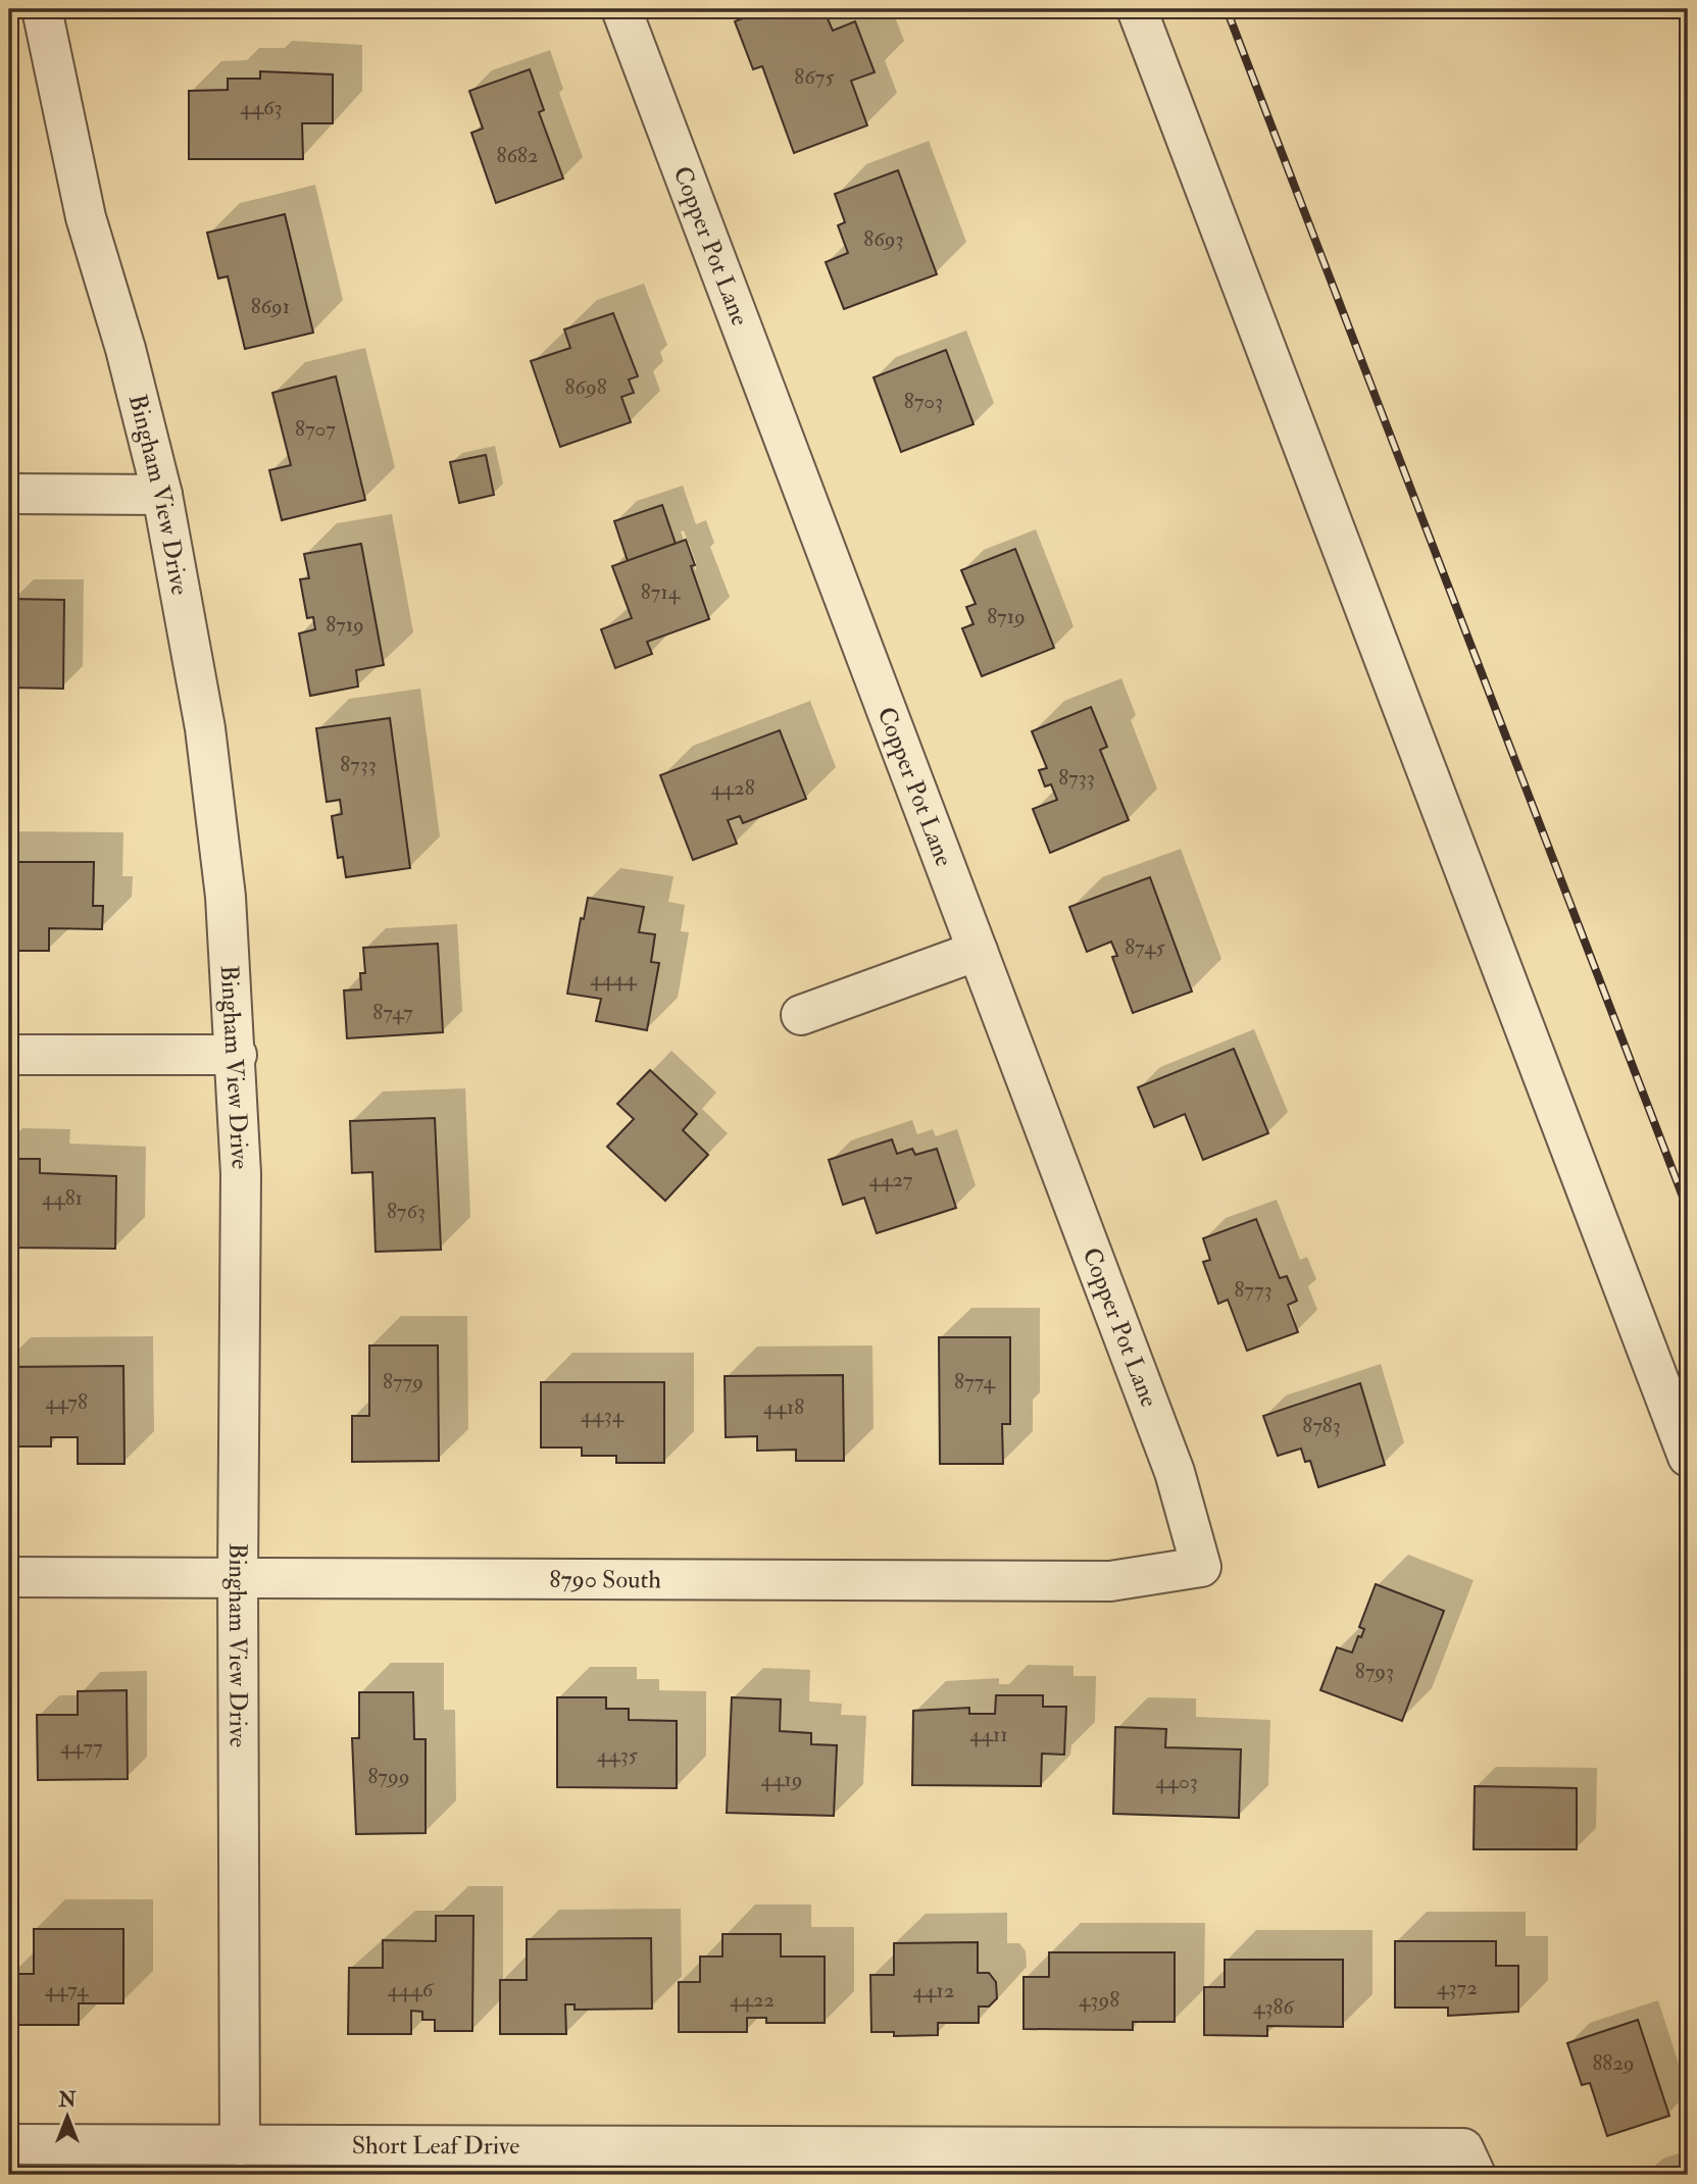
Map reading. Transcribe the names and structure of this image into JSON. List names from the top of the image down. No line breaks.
{"streets":{"street":["Copper Pot Lane","Bingham View Drive","8790 South","Short Leaf Drive"]},"crossings":[["Copper Pot Lane","8790 South"],["Bingham View Drive","8790 South"],["Bingham View Drive","Short Leaf Drive"]],"house_numbers":["8675","4463","8682","8693","8691","8698","8703","8707","8714","8719","8719","8733","8733","4428","8745","4444","8747","4427","4481","8763","8773","8779","8774","4478","4418","4434","8783","8793","4411","4477","4435","8799","4419","4403","4372","4474","4446","4412","4422","4398","4386","8829"],"north":"top"}
